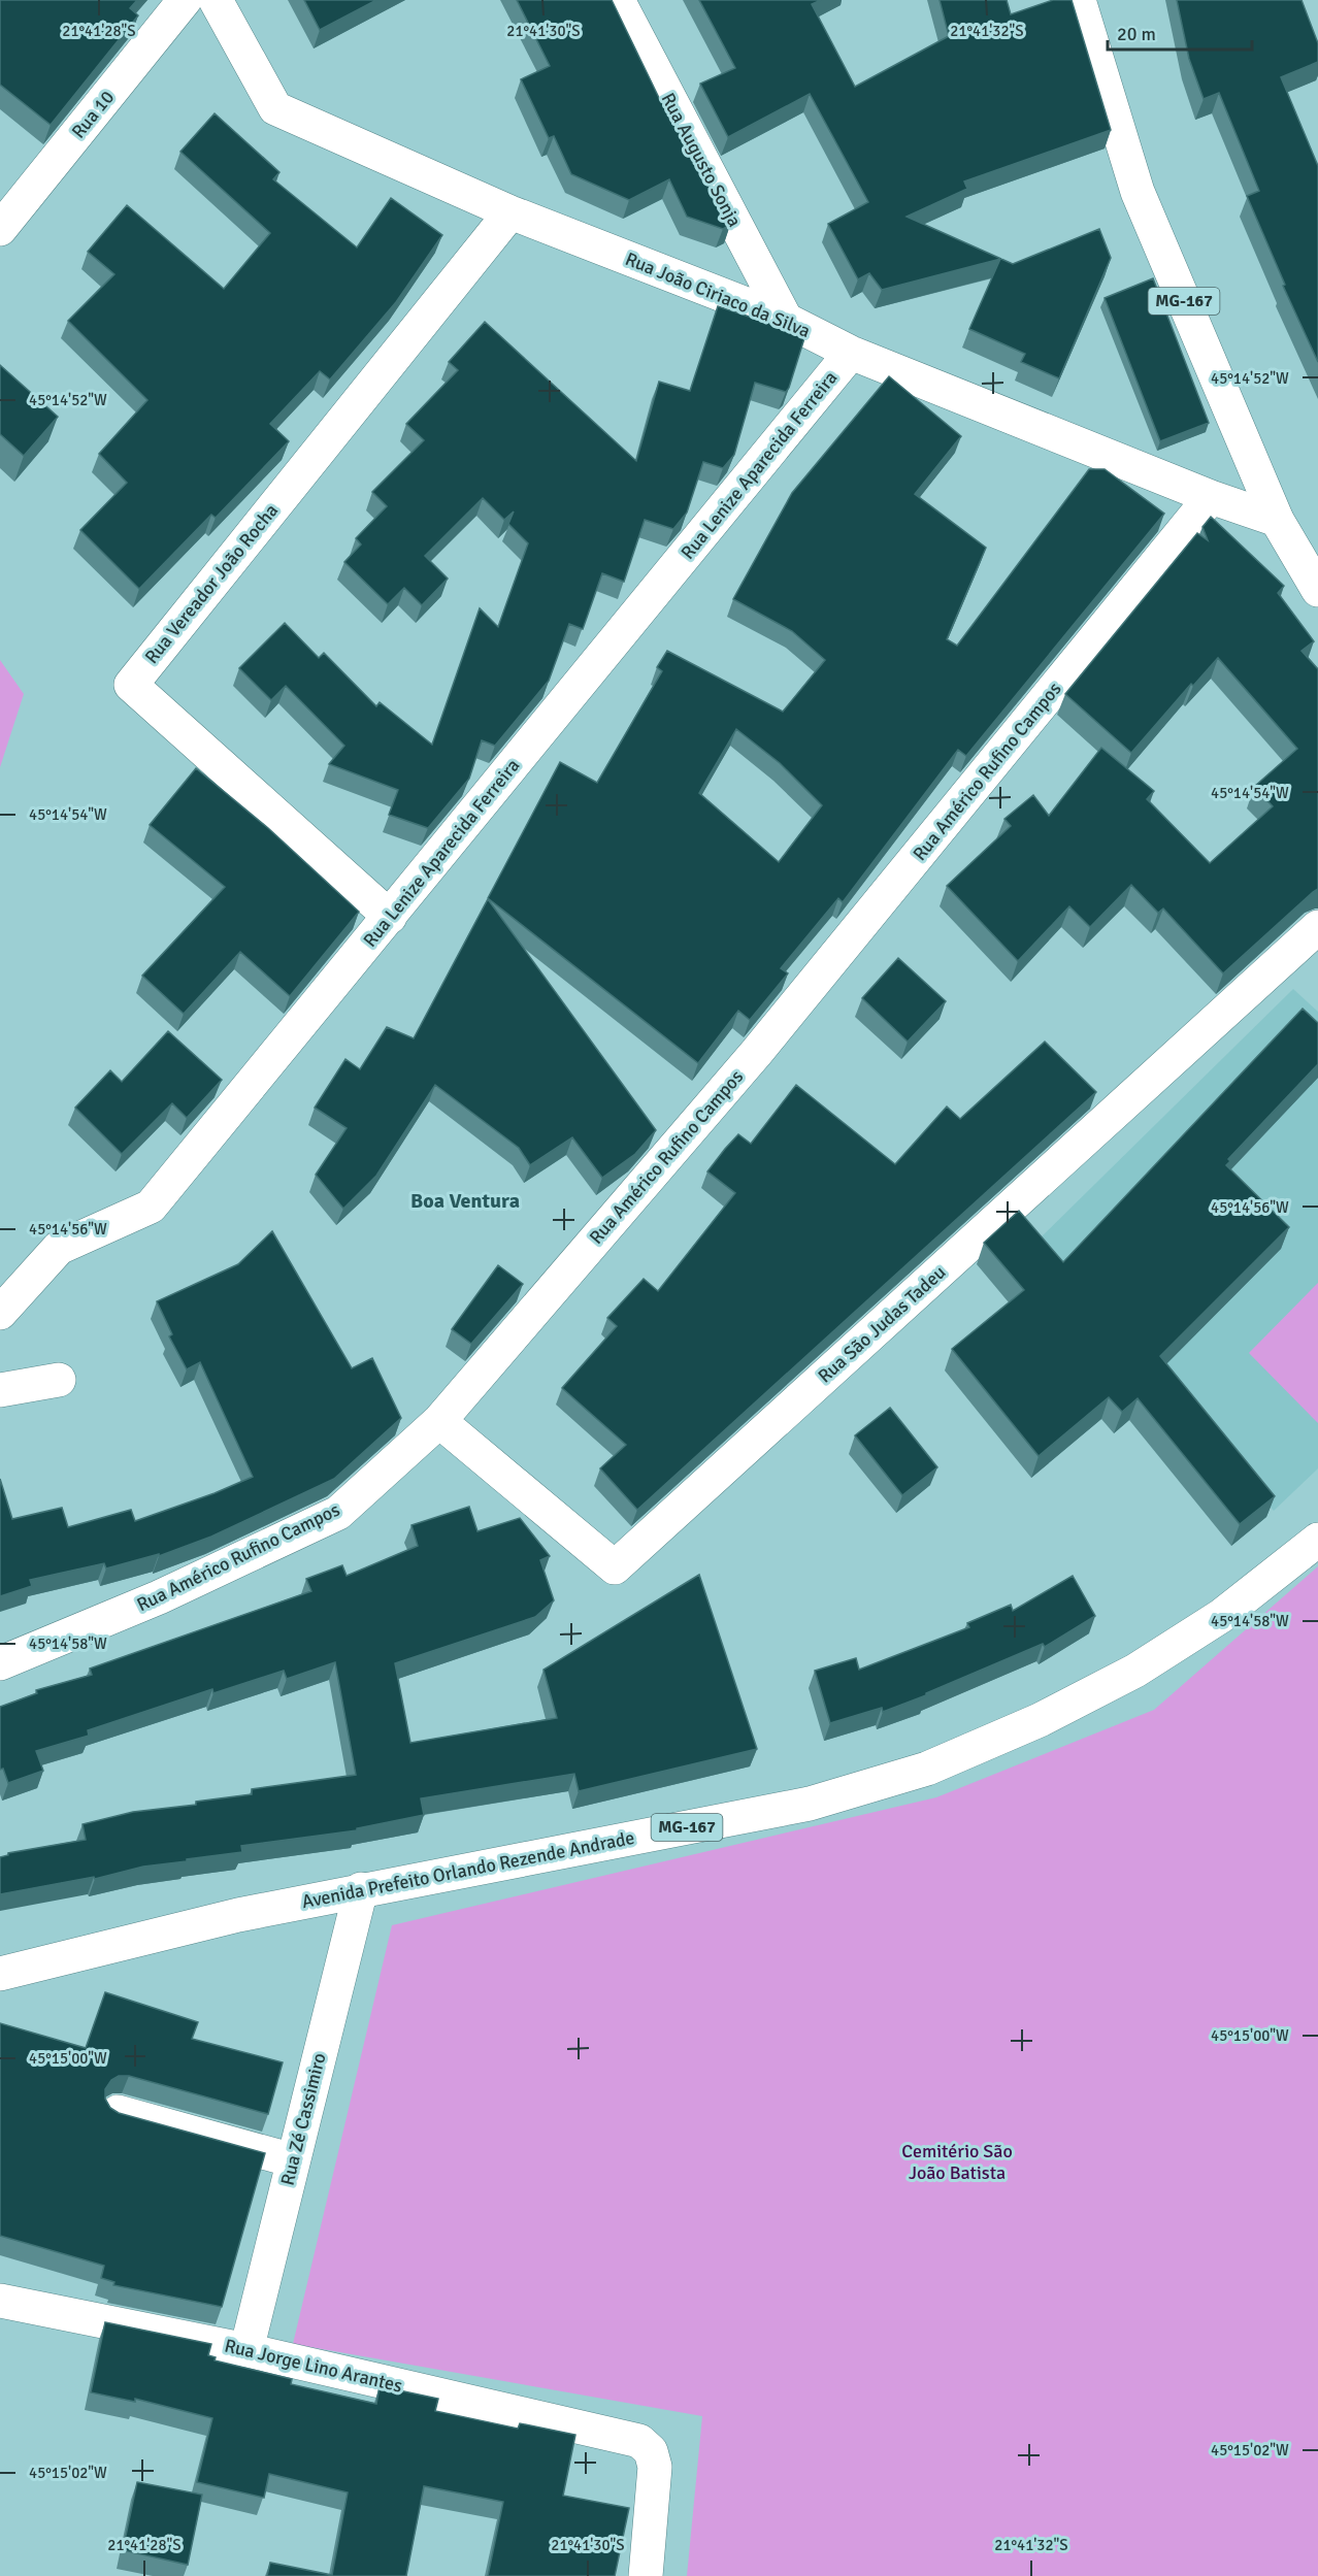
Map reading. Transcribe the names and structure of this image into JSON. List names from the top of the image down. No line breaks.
{"streets":{"street":["Rua 10","Rua Augusto Sonja","Rua João Ciriaco da Silva","MG-167","Rua Lenize Aparecida Ferreira","Rua Vereador João Rocha","Rua Américo Rufino Campos","Rua São Judas Tadeu","Avenida Prefeito Orlando Rezende Andrade","Rua Zé Cassimiro","Rua Jorge Lino Arantes"]},"crossings":[["Rua Augusto Sonja","Rua João Ciriaco da Silva"],["Rua João Ciriaco da Silva","MG-167"],["Rua João Ciriaco da Silva","Rua Lenize Aparecida Ferreira"],["Rua João Ciriaco da Silva","Rua Vereador João Rocha"],["Rua João Ciriaco da Silva","Rua Américo Rufino Campos"],["Rua Lenize Aparecida Ferreira","Rua Vereador João Rocha"],["Rua Américo Rufino Campos","Rua São Judas Tadeu"],["Avenida Prefeito Orlando Rezende Andrade","Rua Zé Cassimiro"],["Rua Zé Cassimiro","Rua Jorge Lino Arantes"]],"districts":["Boa Ventura"],"parks":["Cemitério São João Batista"],"scale_bar":"20 m","coordinates":["21°41'28\"S","21°41'30\"S","21°41'32\"S","45°14'52\"W","45°14'54\"W","45°14'56\"W","45°14'58\"W","45°15'00\"W","45°15'02\"W"]}
